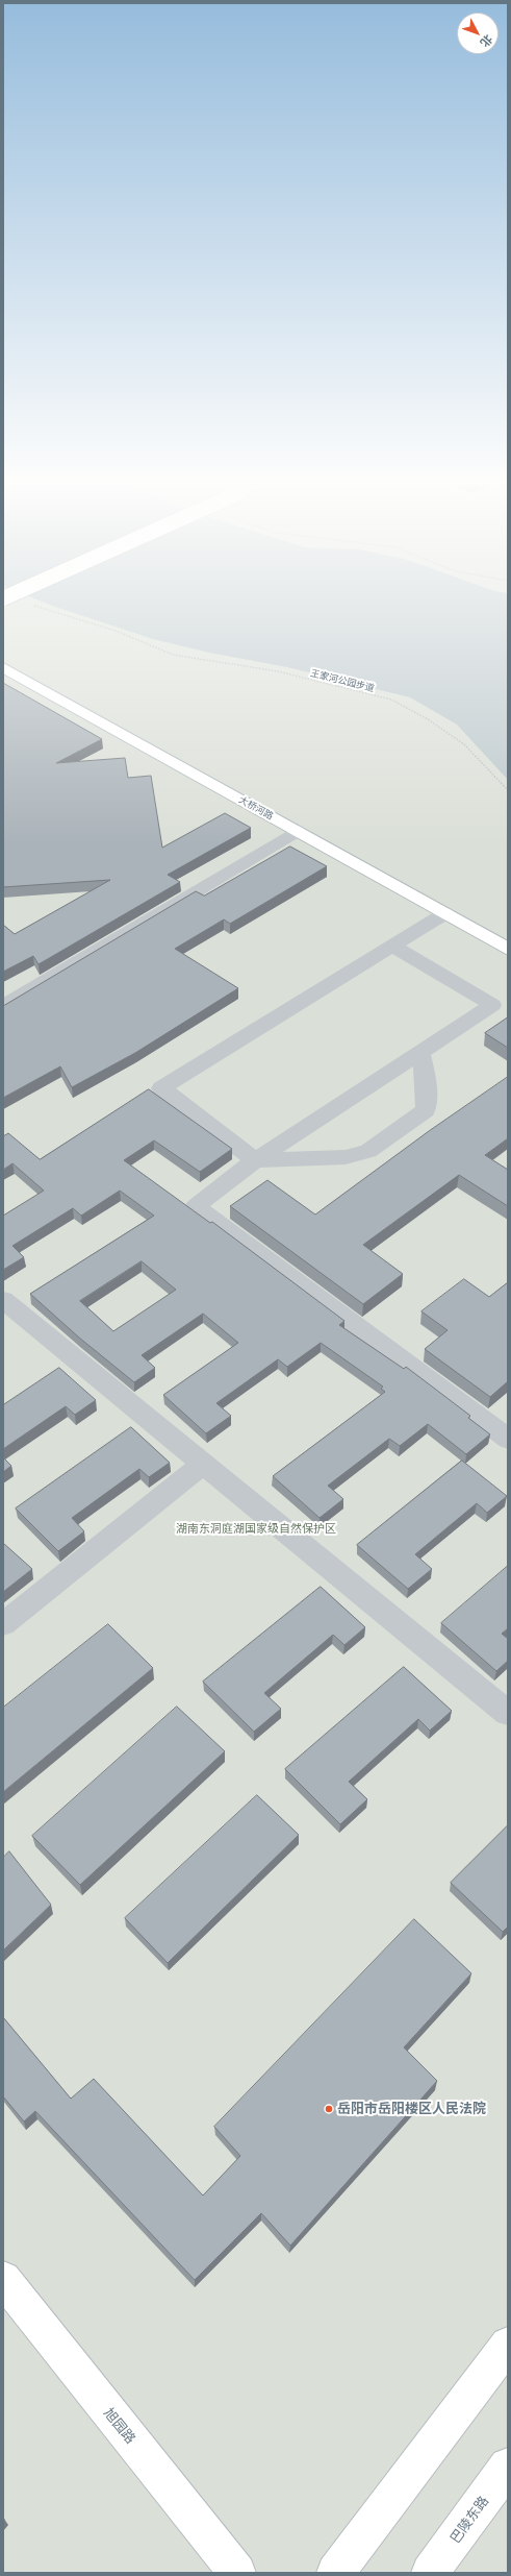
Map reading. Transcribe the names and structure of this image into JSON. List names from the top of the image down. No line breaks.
{"streets":{"street":["大桥河路","旭园路","巴陵东路"],"path":["王家河公园步道"]},"parks":["湖南东洞庭湖国家级自然保护区"],"places":["岳阳市岳阳楼区人民法院"],"north":"bottom right"}
